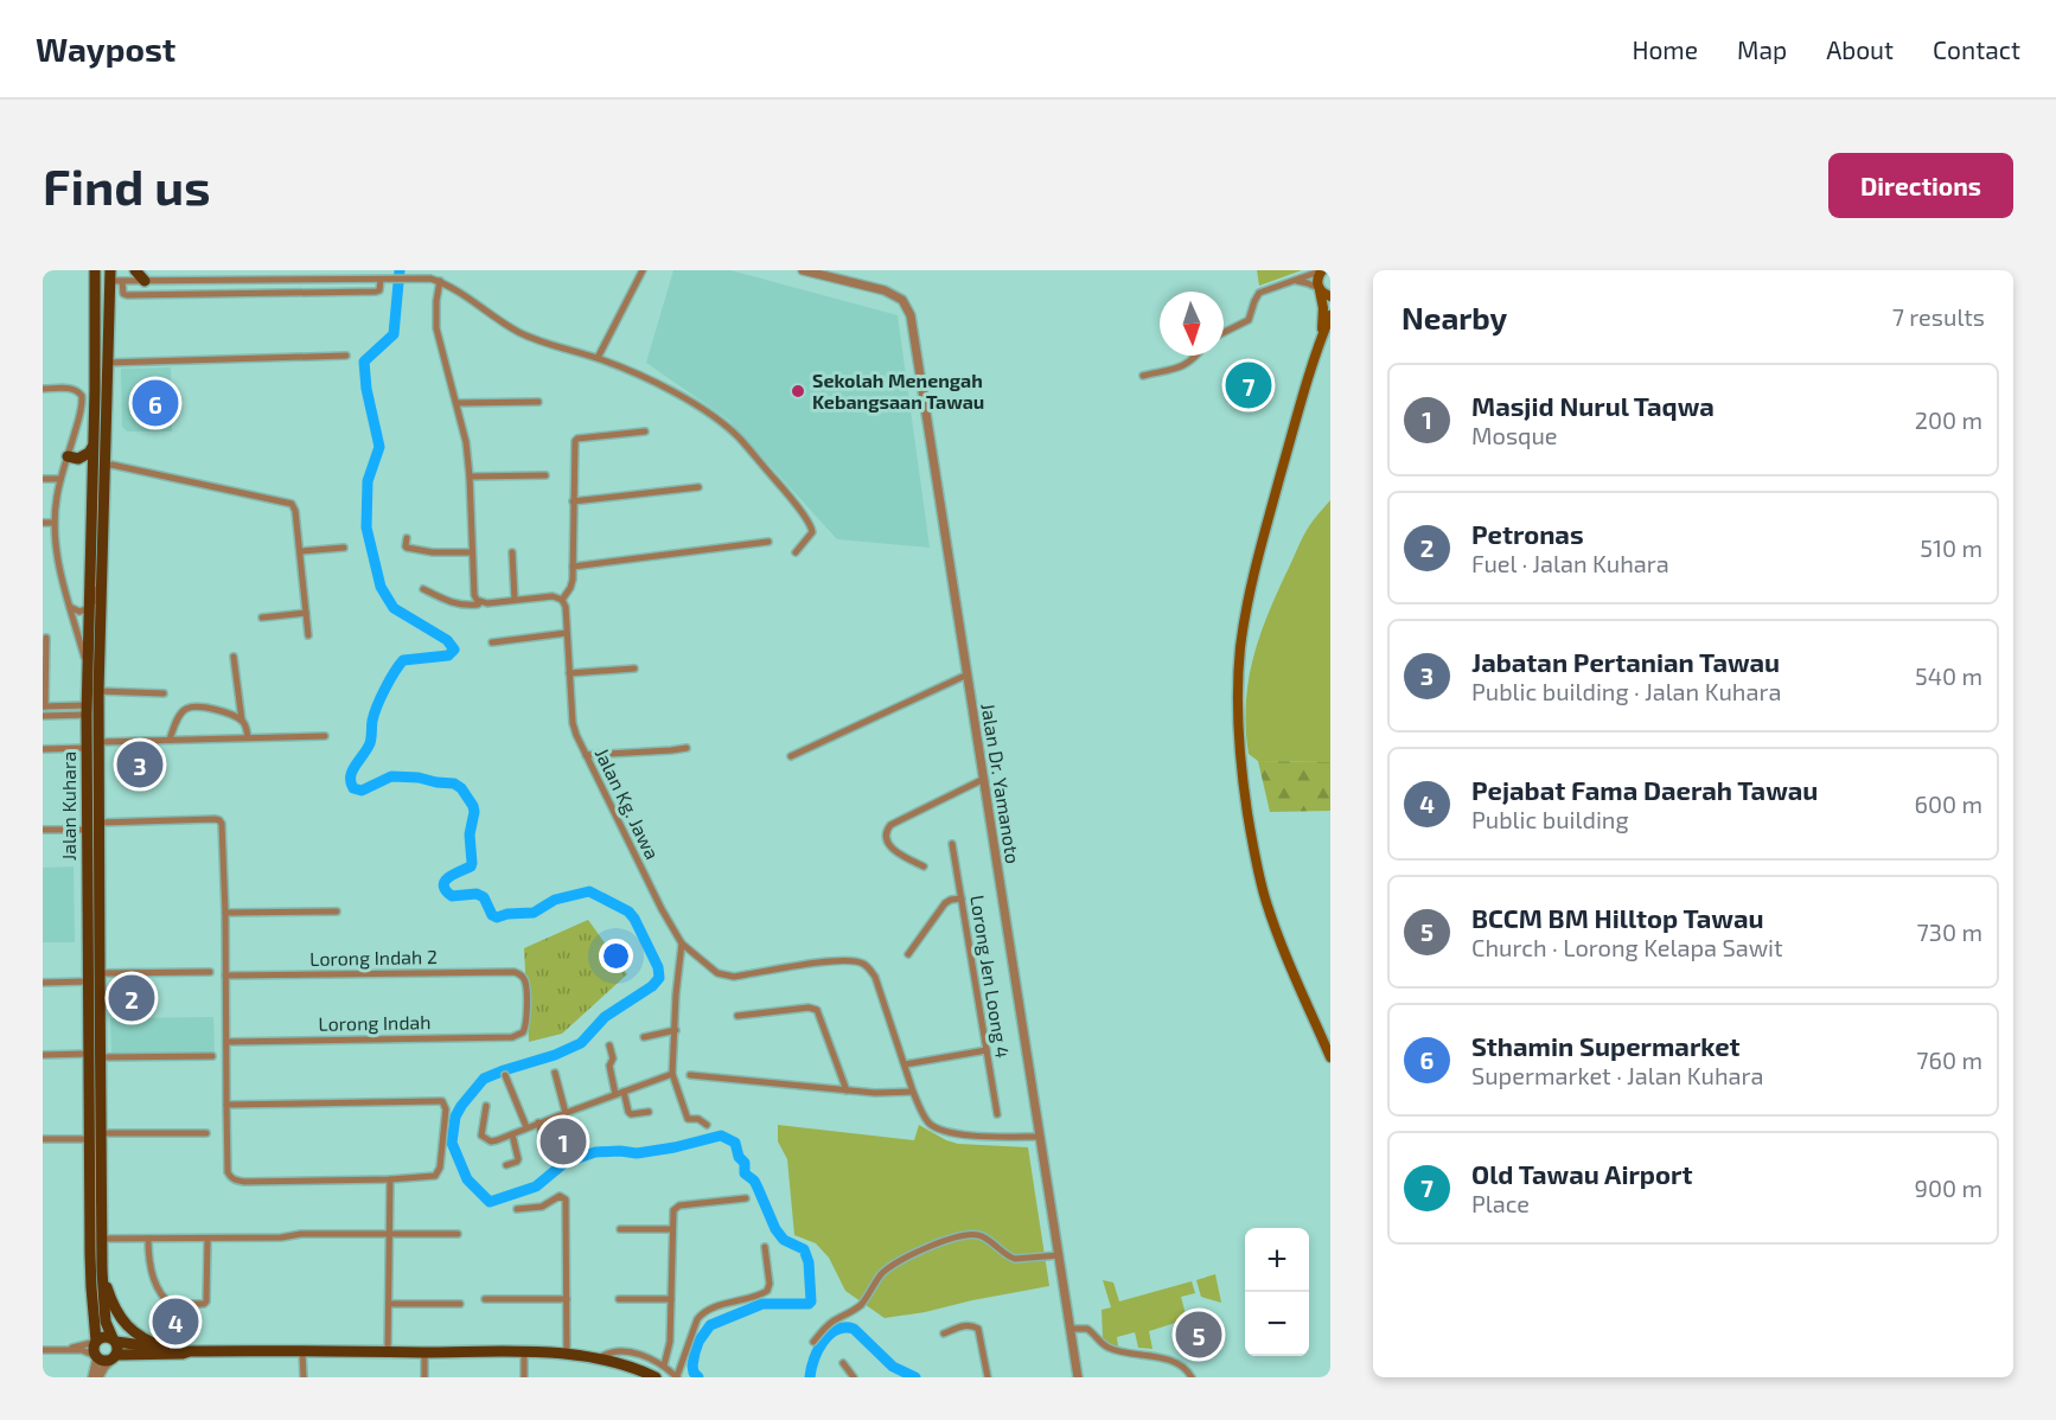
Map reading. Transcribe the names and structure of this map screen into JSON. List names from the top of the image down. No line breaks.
{"streets":{"main road":["Jalan Kuhara"],"street":["Jalan Dr. Yamanoto","Jalan Kg. Jawa","Lorong Indah 2","Lorong Jen Loong 4","Lorong Indah"]},"crossings":[["Jalan Dr. Yamanoto","Jalan Kg. Jawa"],["Lorong Indah 2","Lorong Indah"]],"places":["Sekolah Menengah Kebangsaan Tawau"],"north":"bottom","page":{"header":"Waypost","nav":["Home","Map","About","Contact"],"buttons":"Directions","title":"Find us","heading":["Nearby","7 results"],"pins":["7","6","3","2","1","4","5"],"list":[{"mark":"1","name":"Masjid Nurul Taqwa","note":"Mosque","value":"200 m"},{"mark":"2","name":"Petronas","note":"Fuel · Jalan Kuhara","value":"510 m"},{"mark":"3","name":"Jabatan Pertanian Tawau","note":"Public building · Jalan Kuhara","value":"540 m"},{"mark":"4","name":"Pejabat Fama Daerah Tawau","note":"Public building","value":"600 m"},{"mark":"5","name":"BCCM BM Hilltop Tawau","note":"Church · Lorong Kelapa Sawit","value":"730 m"},{"mark":"6","name":"Sthamin Supermarket","note":"Supermarket · Jalan Kuhara","value":"760 m"},{"mark":"7","name":"Old Tawau Airport","note":"Place","value":"900 m"}],"map_buttons":["+","−"]}}
